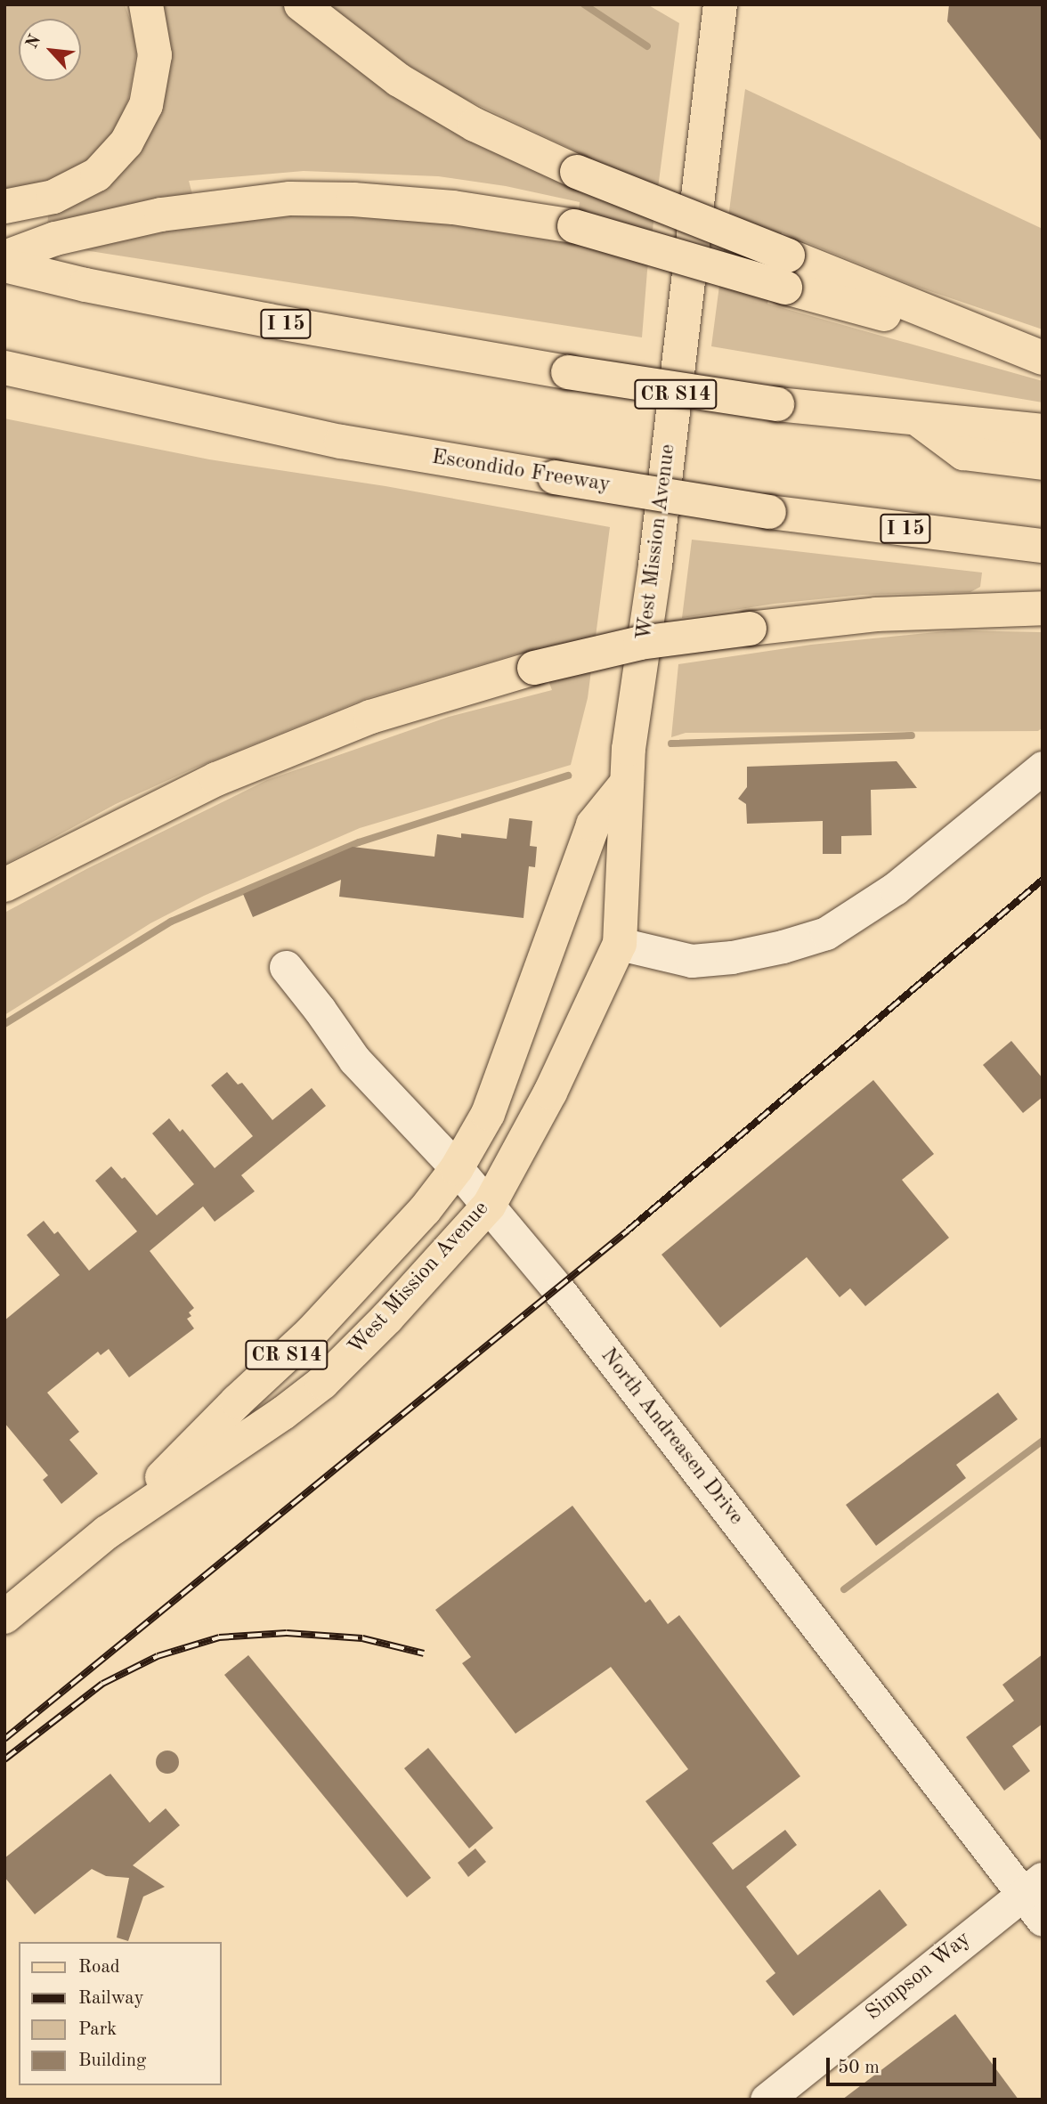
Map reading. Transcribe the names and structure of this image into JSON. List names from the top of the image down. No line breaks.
{"streets":{"main road":["I 15","CR S14","Escondido Freeway","West Mission Avenue"],"street":["North Andreasen Drive","Simpson Way"]},"crossings":[["West Mission Avenue","North Andreasen Drive"],["North Andreasen Drive","Simpson Way"]],"legend":["Road","Railway","Park","Building"],"scale_bar":"50 m","north":"top left"}
